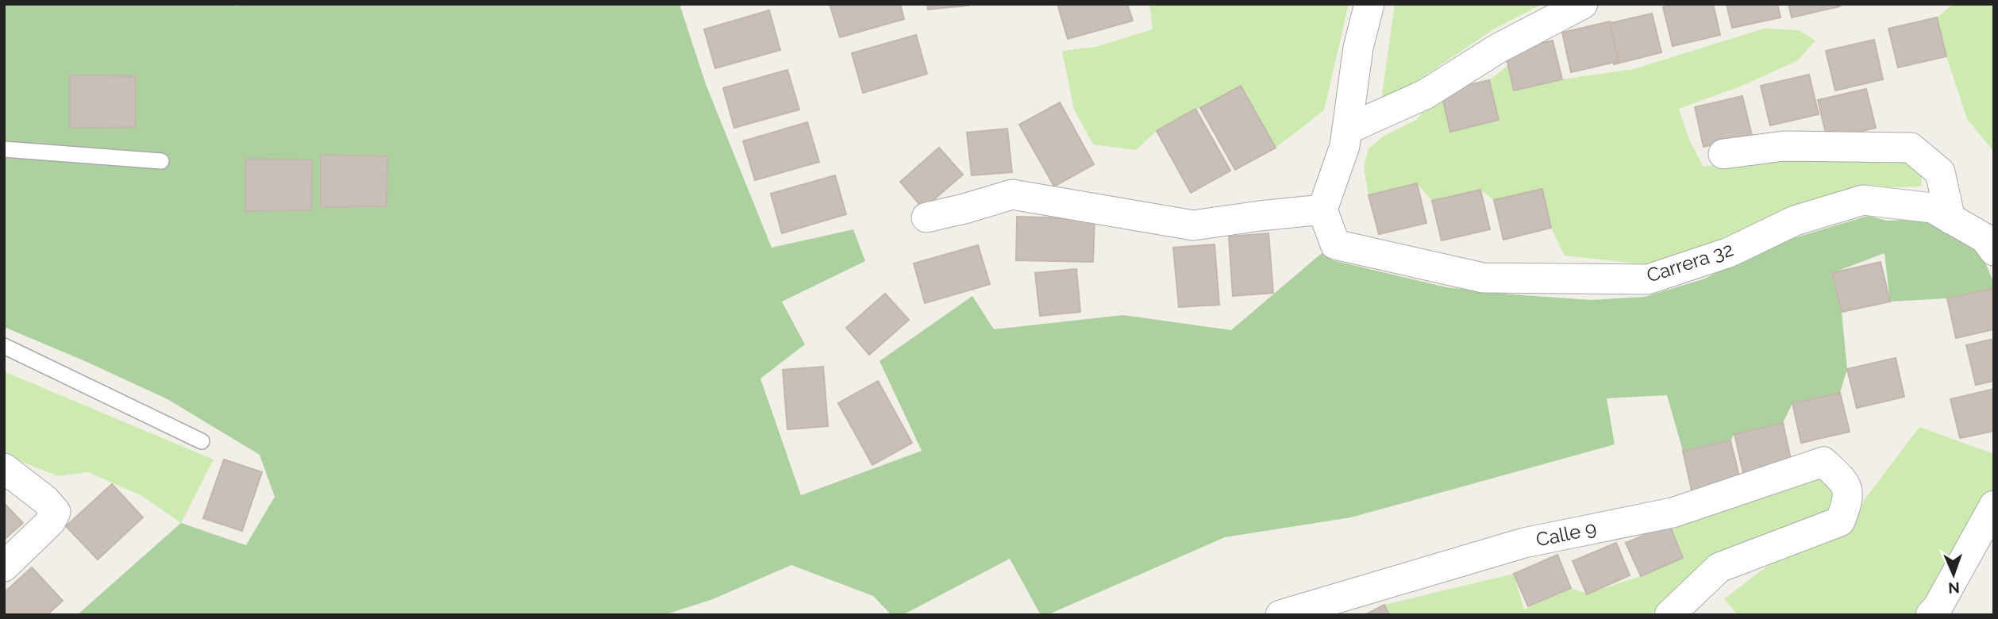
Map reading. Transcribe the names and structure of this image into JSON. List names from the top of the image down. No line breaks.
{"streets":{"street":["Carrera 32","Calle 9"]},"north":"bottom"}
